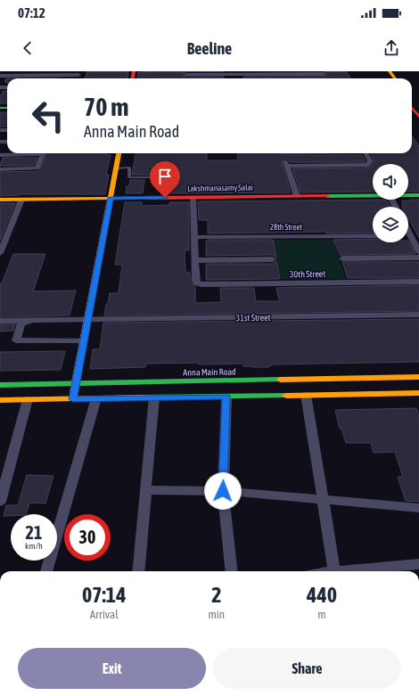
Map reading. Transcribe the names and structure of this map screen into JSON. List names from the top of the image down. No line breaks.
{"streets":{"street":["Lakshmanasamy Salai","28th Street","30th Street","31st Street","Anna Main Road"]},"page":{"status":"07:12","header":"Beeline","turn":["70 m","Anna Main Road"],"speed":"21 km/h","limit":"30","eta":["07:14","Arrival","2","min","440","m"],"buttons":["Exit","Share"]}}
